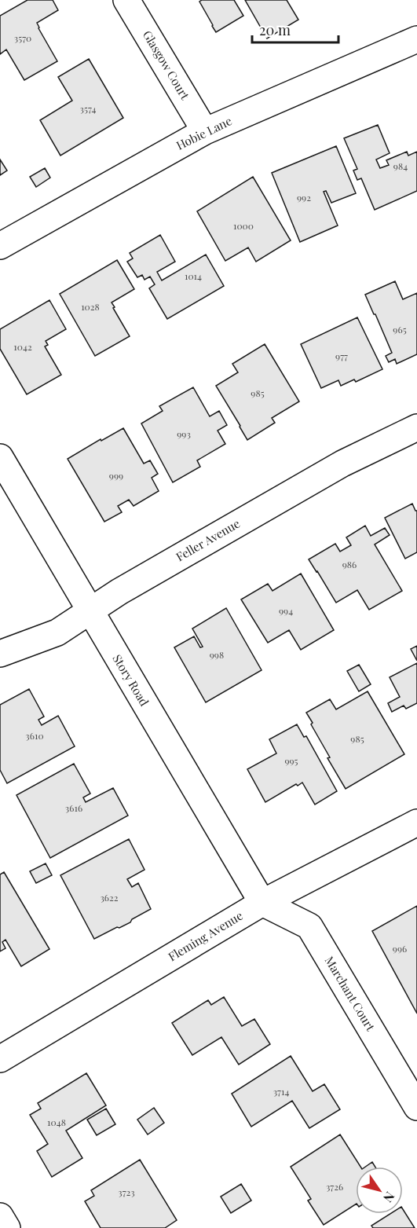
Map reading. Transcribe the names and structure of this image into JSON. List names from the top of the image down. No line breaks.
{"streets":{"street":["Glasgow Court","Hobie Lane","Feller Avenue","Story Road","Fleming Avenue","Marchant Court"]},"crossings":[["Glasgow Court","Hobie Lane"],["Feller Avenue","Story Road"],["Story Road","Fleming Avenue"],["Story Road","Marchant Court"],["Fleming Avenue","Marchant Court"]],"house_numbers":["3570","3574","984","992","1000","1014","1028","965","1042","977","985","993","999","986","994","998","3610","985","995","3616","3622","996","3714","1048","3726","3723"],"scale_bar":"20 m","north":"bottom right"}
